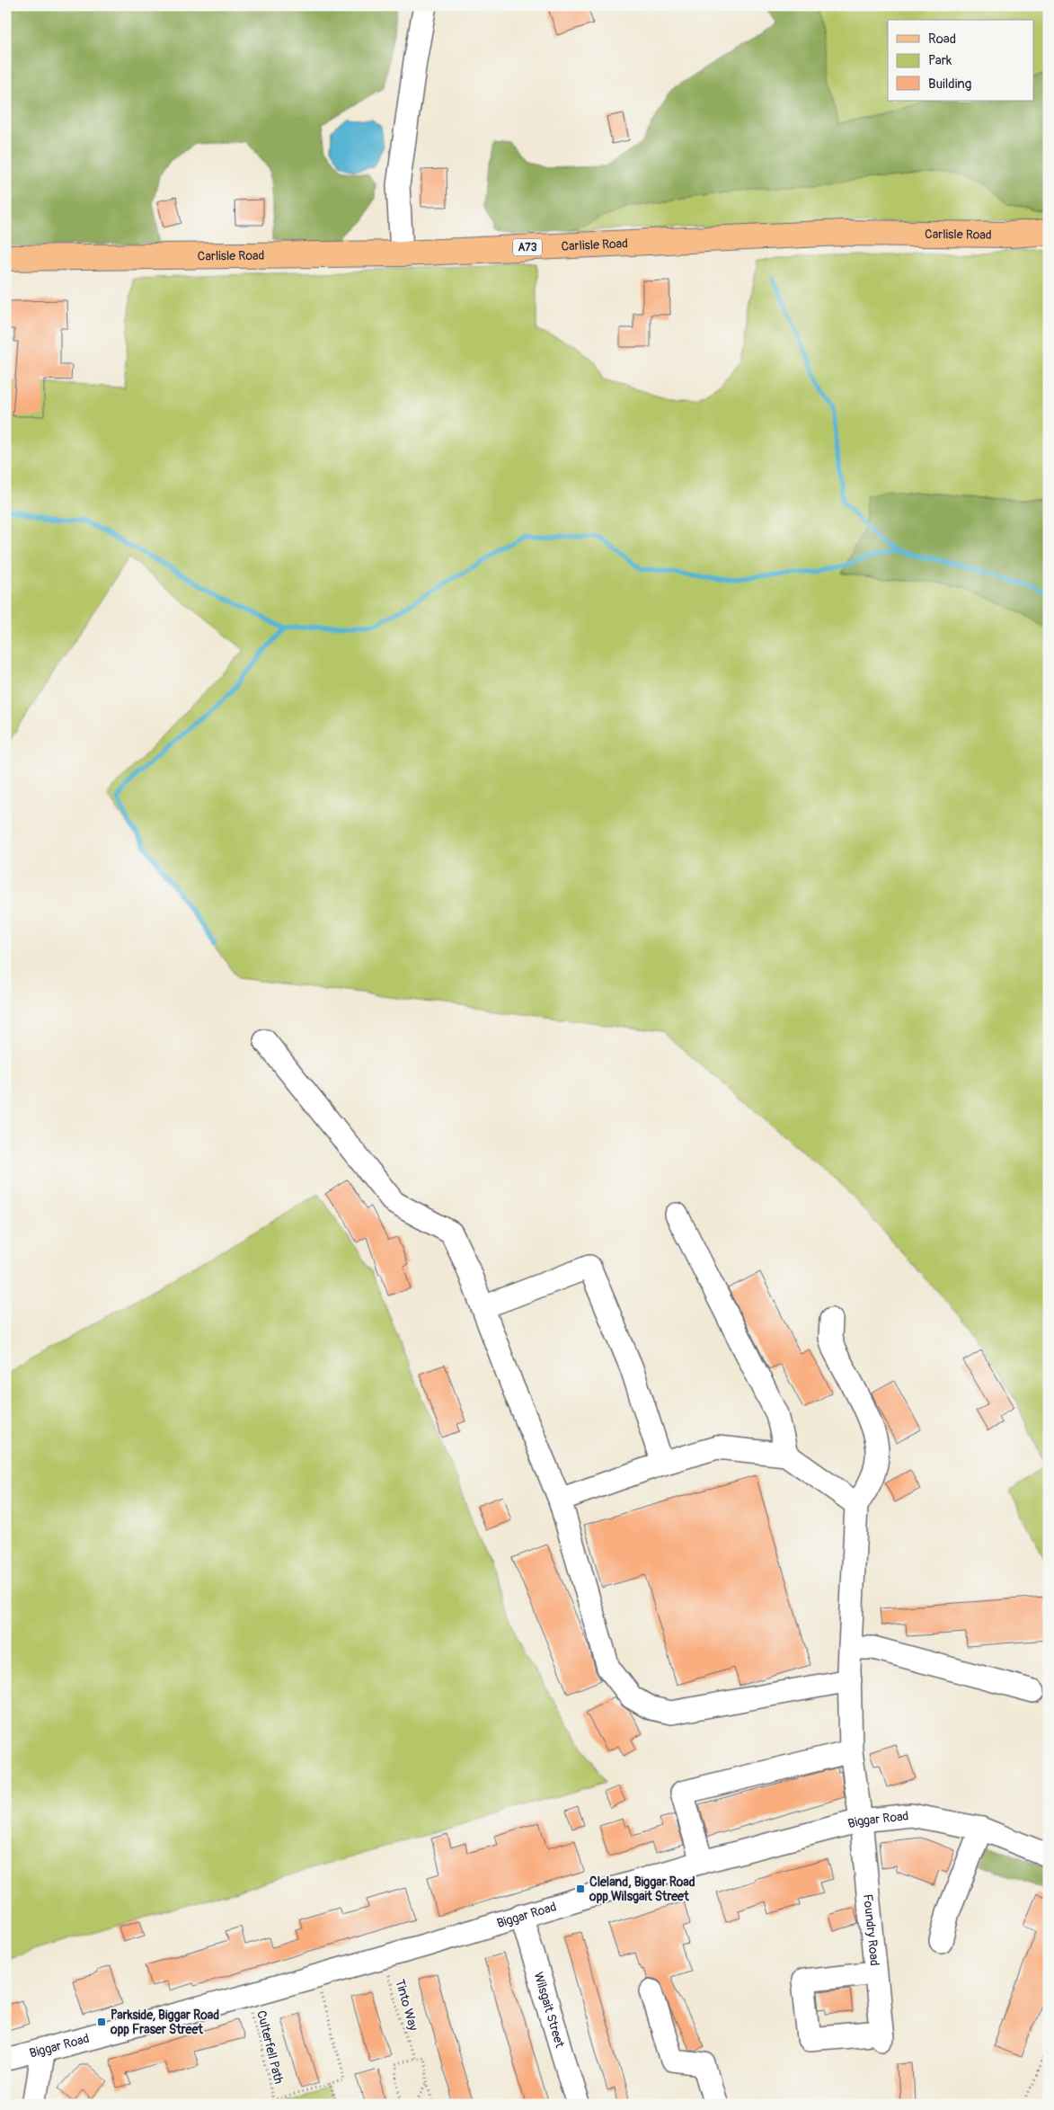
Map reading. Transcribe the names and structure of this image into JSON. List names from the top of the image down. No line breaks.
{"streets":{"main road":["Carlisle Road","A73"],"street":["Biggar Road","Foundry Road","Wilsgait Street"],"path":["Tinto Way","Culterfell Path"]},"crossings":[["Biggar Road","Foundry Road"],["Biggar Road","Tinto Way"],["Biggar Road","Wilsgait Street"],["Biggar Road","Culterfell Path"]],"places":{"transit":["Cleland, Biggar Road opp Wilsgait Street","Parkside, Biggar Road opp Fraser Street"]},"legend":["Road","Park","Building"]}
